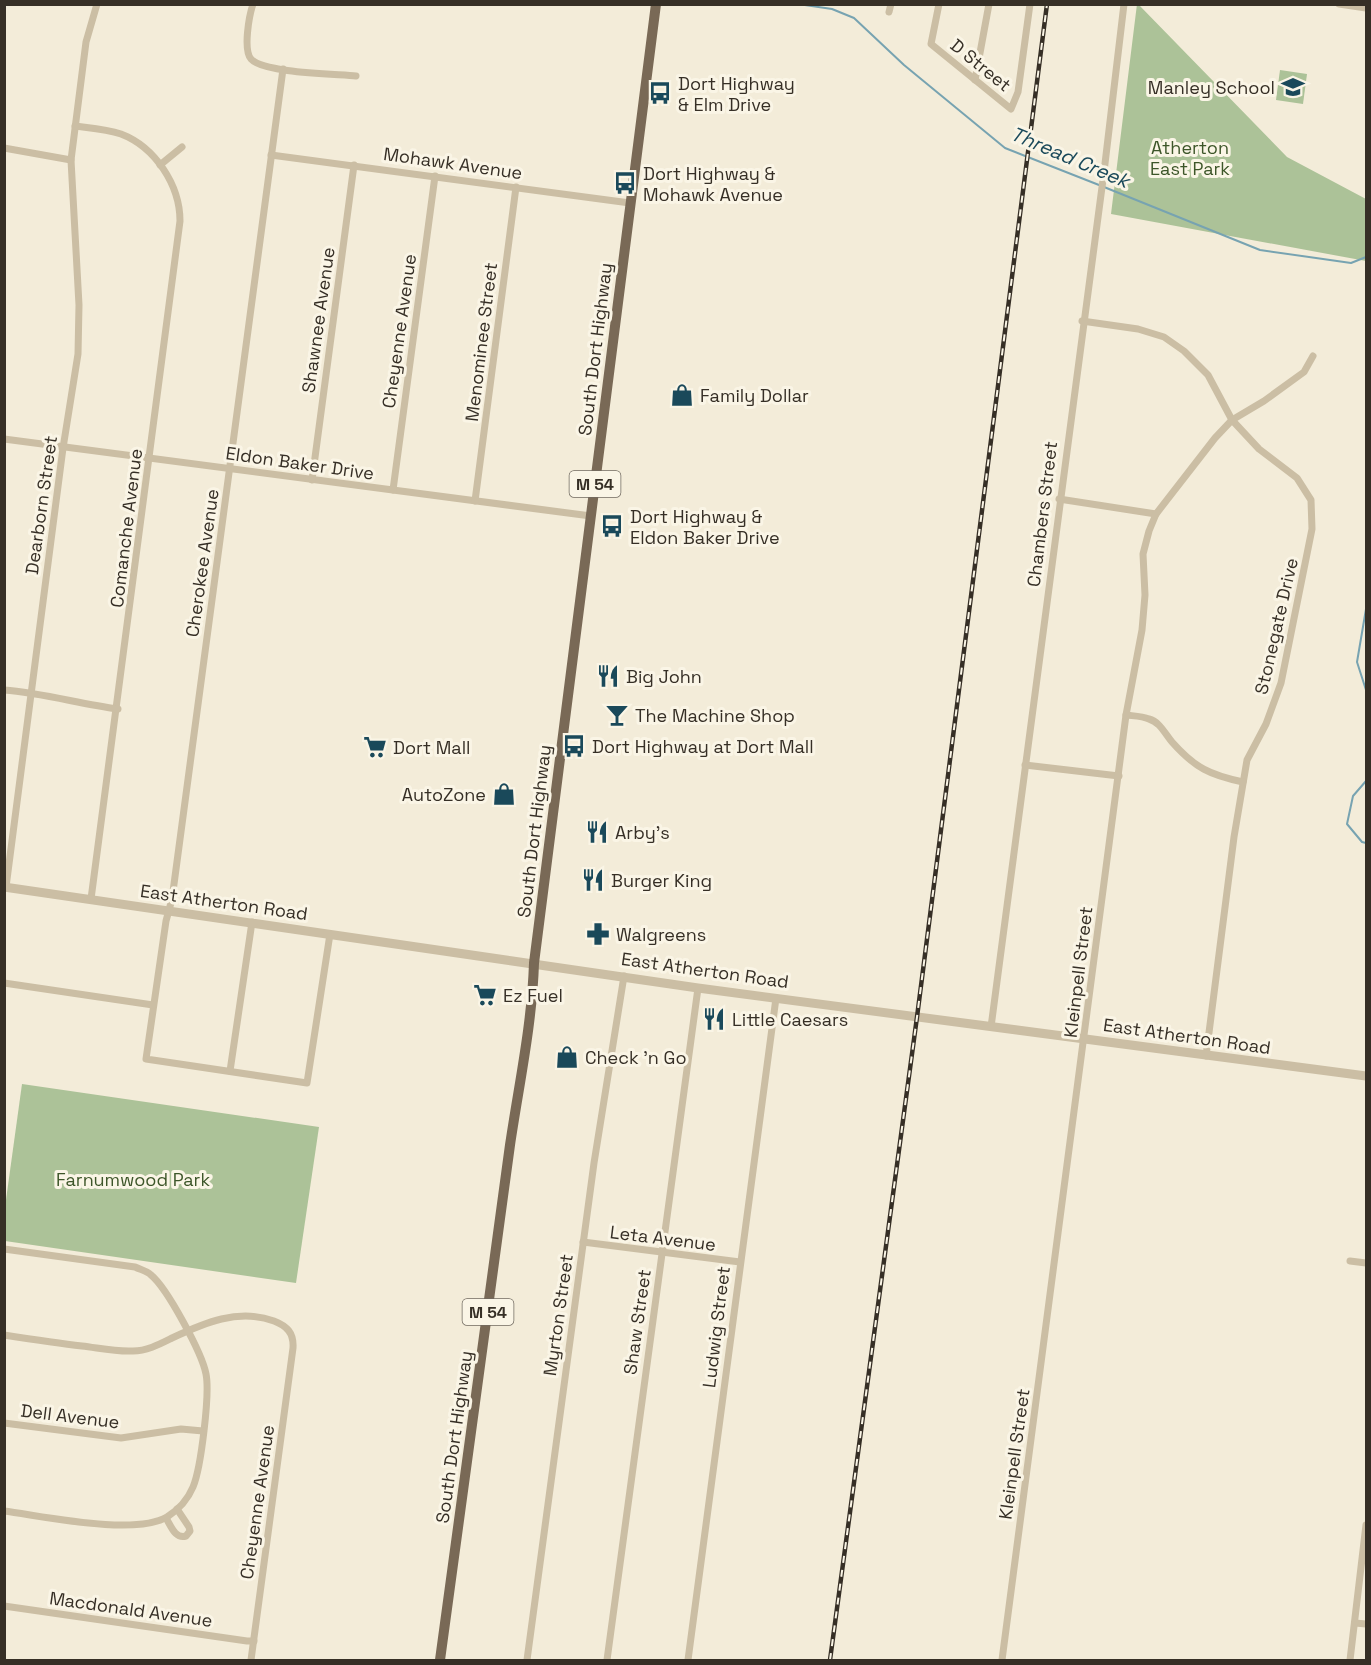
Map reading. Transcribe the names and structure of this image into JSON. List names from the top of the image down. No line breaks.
{"streets":{"main road":["South Dort Highway","M 54"],"street":["D Street","Mohawk Avenue","Shawnee Avenue","Cheyenne Avenue","Menominee Street","Eldon Baker Drive","Dearborn Street","Chambers Street","Comanche Avenue","Cherokee Avenue","Stonegate Drive","East Atherton Road","Kleinpell Street","Leta Avenue","Myrton Street","Shaw Street","Ludwig Street","Dell Avenue","Macdonald Avenue"]},"crossings":[["Mohawk Avenue","Shawnee Avenue"],["Mohawk Avenue","Cheyenne Avenue"],["Mohawk Avenue","Menominee Street"],["Mohawk Avenue","South Dort Highway"],["Mohawk Avenue","Cherokee Avenue"],["Shawnee Avenue","Eldon Baker Drive"],["Cheyenne Avenue","Eldon Baker Drive"],["Cheyenne Avenue","Macdonald Avenue"],["Menominee Street","Eldon Baker Drive"],["South Dort Highway","Eldon Baker Drive"],["South Dort Highway","East Atherton Road"],["Eldon Baker Drive","Dearborn Street"],["Eldon Baker Drive","Comanche Avenue"],["Eldon Baker Drive","Cherokee Avenue"],["Dearborn Street","Comanche Avenue"],["Dearborn Street","East Atherton Road"],["Chambers Street","Stonegate Drive"],["Chambers Street","East Atherton Road"],["Comanche Avenue","East Atherton Road"],["Cherokee Avenue","East Atherton Road"],["Stonegate Drive","East Atherton Road"],["Stonegate Drive","Kleinpell Street"],["East Atherton Road","Kleinpell Street"],["East Atherton Road","Myrton Street"],["East Atherton Road","Shaw Street"],["East Atherton Road","Ludwig Street"],["Leta Avenue","Myrton Street"],["Leta Avenue","Shaw Street"],["Leta Avenue","Ludwig Street"]],"water":["Thread Creek"],"parks":["Atherton East Park","Farnumwood Park"],"places":{"school or university":["Manley School"],"bus stop":["Dort Highway & Elm Drive","Dort Highway & Mohawk Avenue","Dort Highway & Eldon Baker Drive","Dort Highway at Dort Mall"],"shop":["Family Dollar","AutoZone","Check 'n Go"],"restaurant":["Big John","Arby's","Burger King","Little Caesars"],"bar":["The Machine Shop"],"supermarket":["Dort Mall","Ez Fuel"],"pharmacy":["Walgreens"]}}
